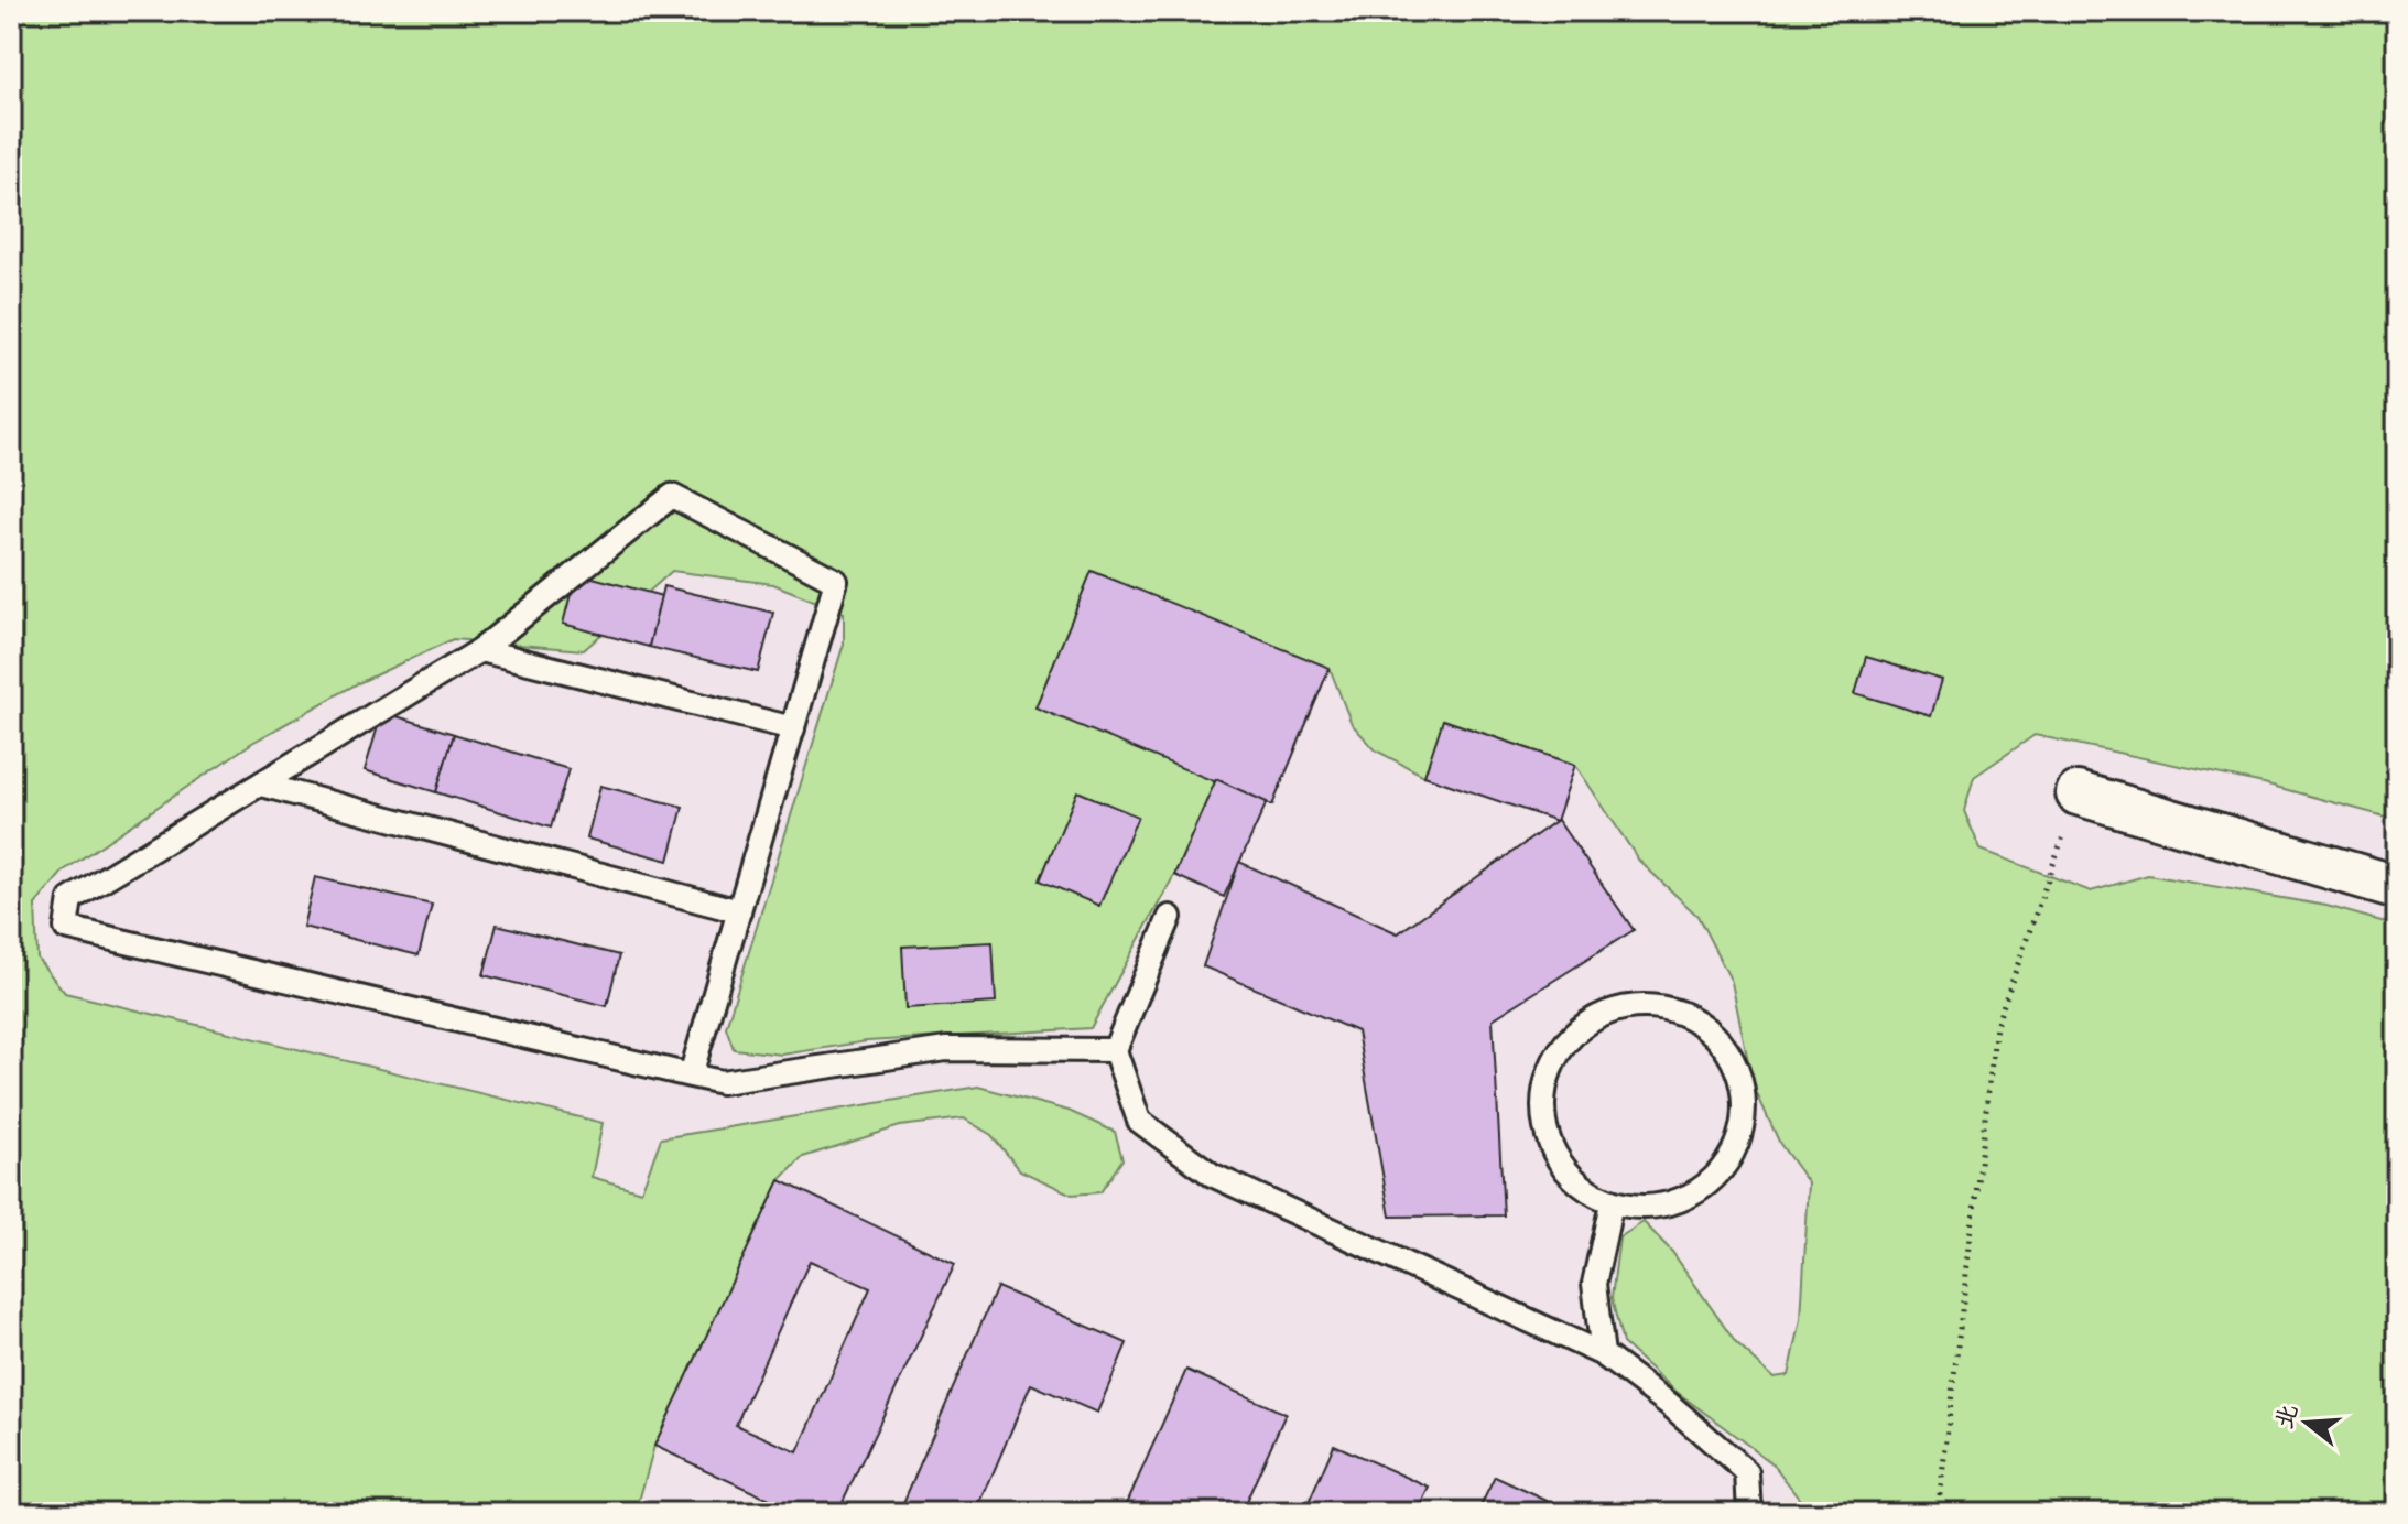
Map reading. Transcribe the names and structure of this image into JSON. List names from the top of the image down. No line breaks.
{"north":"left"}
